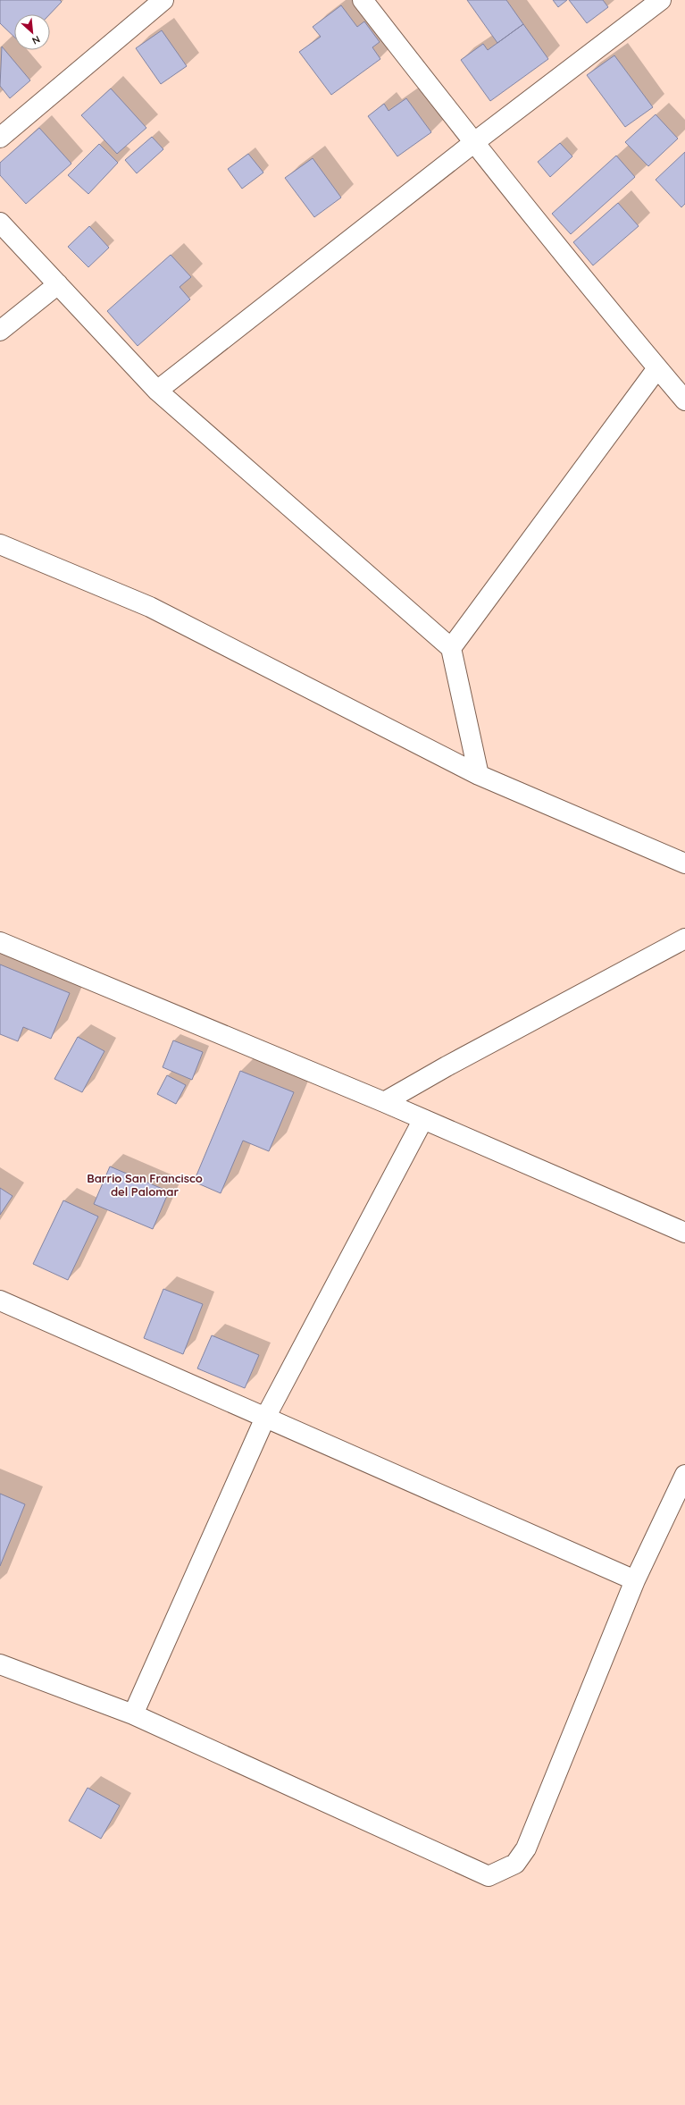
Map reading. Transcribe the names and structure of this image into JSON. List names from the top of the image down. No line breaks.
{"districts":["Barrio San Francisco del Palomar"],"north":"bottom right"}
